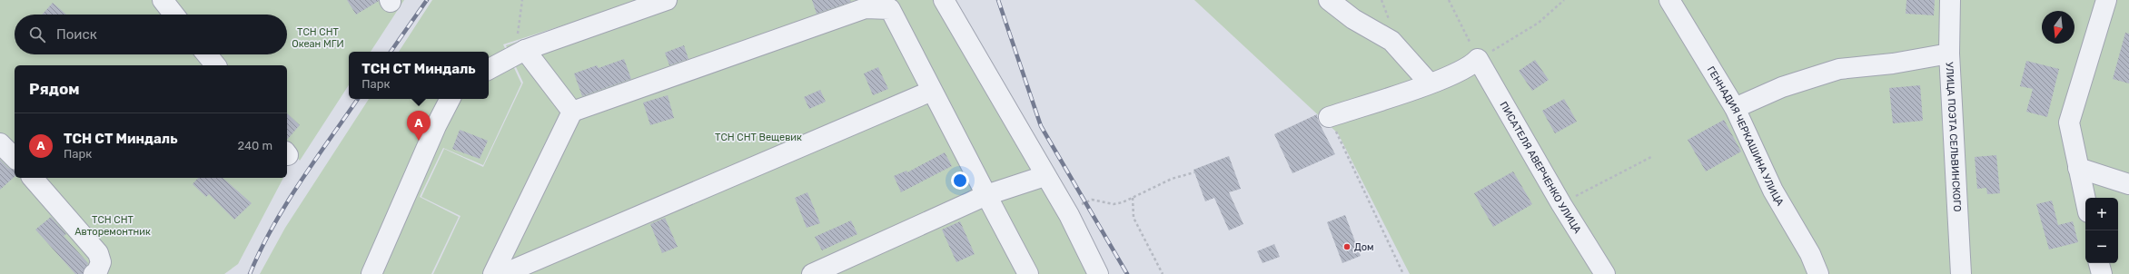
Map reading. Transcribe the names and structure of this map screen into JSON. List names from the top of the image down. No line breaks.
{"streets":{"street":["ГЕННАДИЯ ЧЕРКАШИНА УЛИЦА","УЛИЦА ПОЭТА СЕЛЬВИНСКОГО","ПИСАТЕЛЯ АВЕРЧЕНКО УЛИЦА"]},"parks":["ТСН СНТ Океан МГИ","ТСН СНТ Вещевик","ТСН СНТ Авторемонтник"],"places":["Дом"],"north":"bottom","page":{"search":"Поиск","popup":["ТСН СТ Миндаль","Парк"],"heading":"Рядом","pins":"A","list":[{"mark":"A","name":"ТСН СТ Миндаль","note":"Парк","value":"240 m"}],"map_buttons":["+","−"]}}
